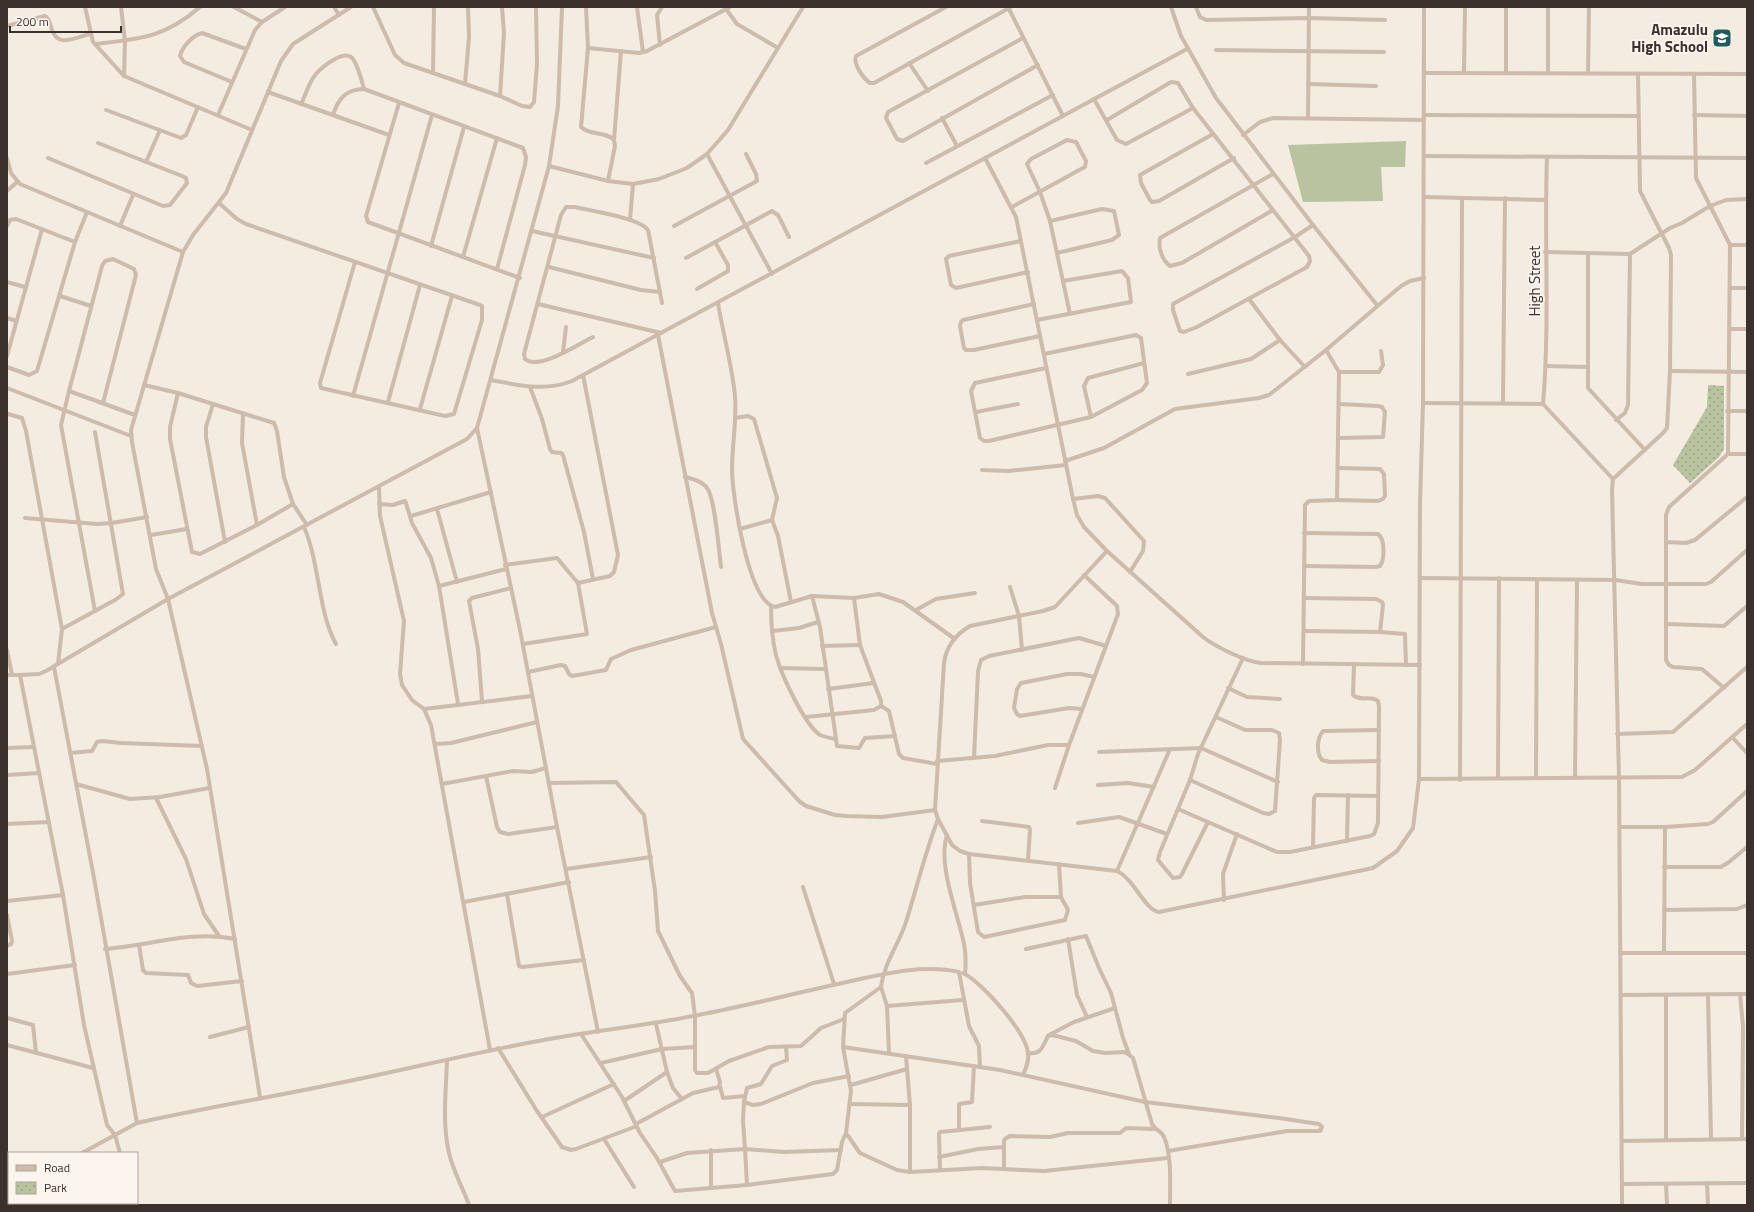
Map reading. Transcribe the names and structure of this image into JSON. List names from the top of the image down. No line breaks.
{"streets":{"street":["High Street"]},"places":{"school or university":["Amazulu High School"]},"legend":["Road","Park"],"scale_bar":"200 m"}
